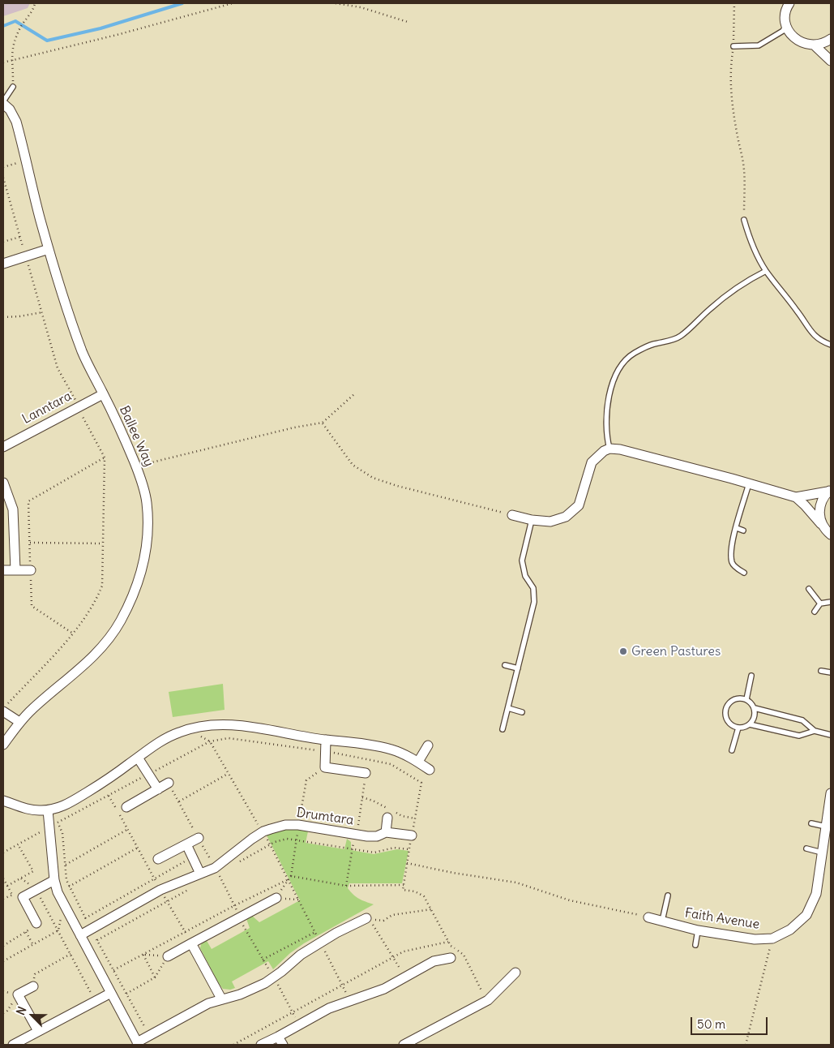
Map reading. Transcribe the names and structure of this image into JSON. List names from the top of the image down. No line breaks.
{"streets":{"street":["Lanntara","Ballee Way","Drumtara","Faith Avenue"]},"crossings":[["Lanntara","Ballee Way"]],"places":["Green Pastures"],"scale_bar":"50 m","north":"top left"}
